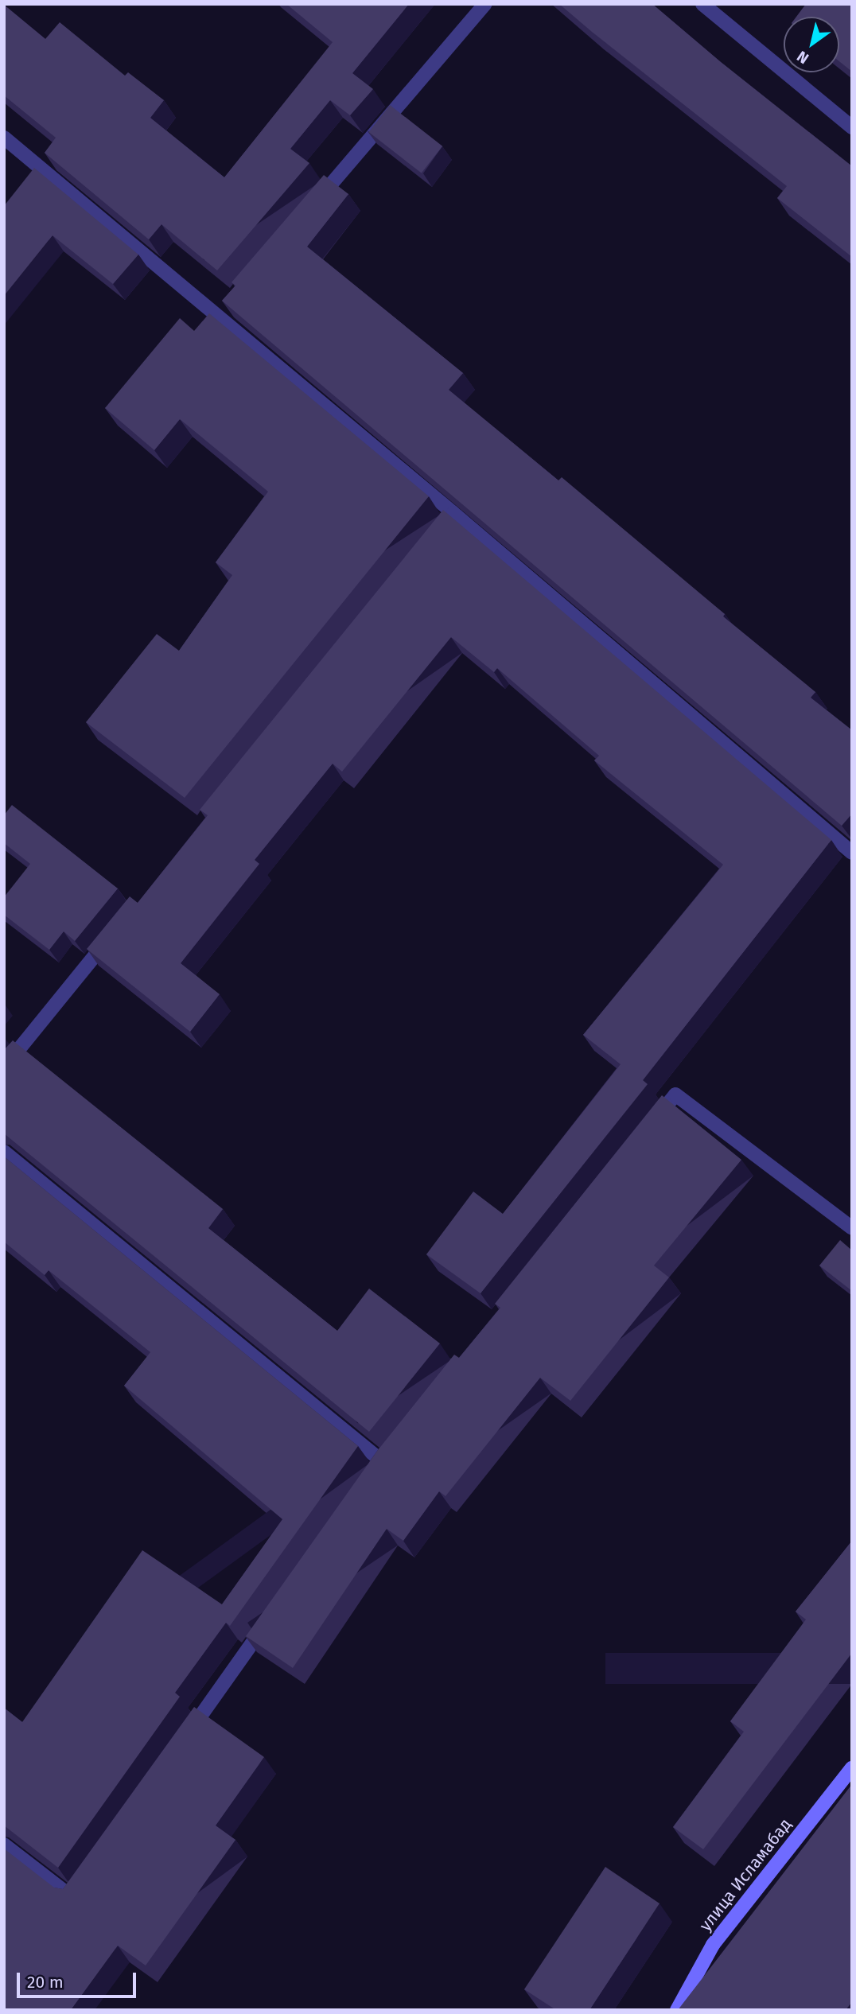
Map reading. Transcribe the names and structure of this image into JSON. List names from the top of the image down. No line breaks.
{"streets":{"street":["улица Исламабад"]},"scale_bar":"20 m","north":"bottom left"}
